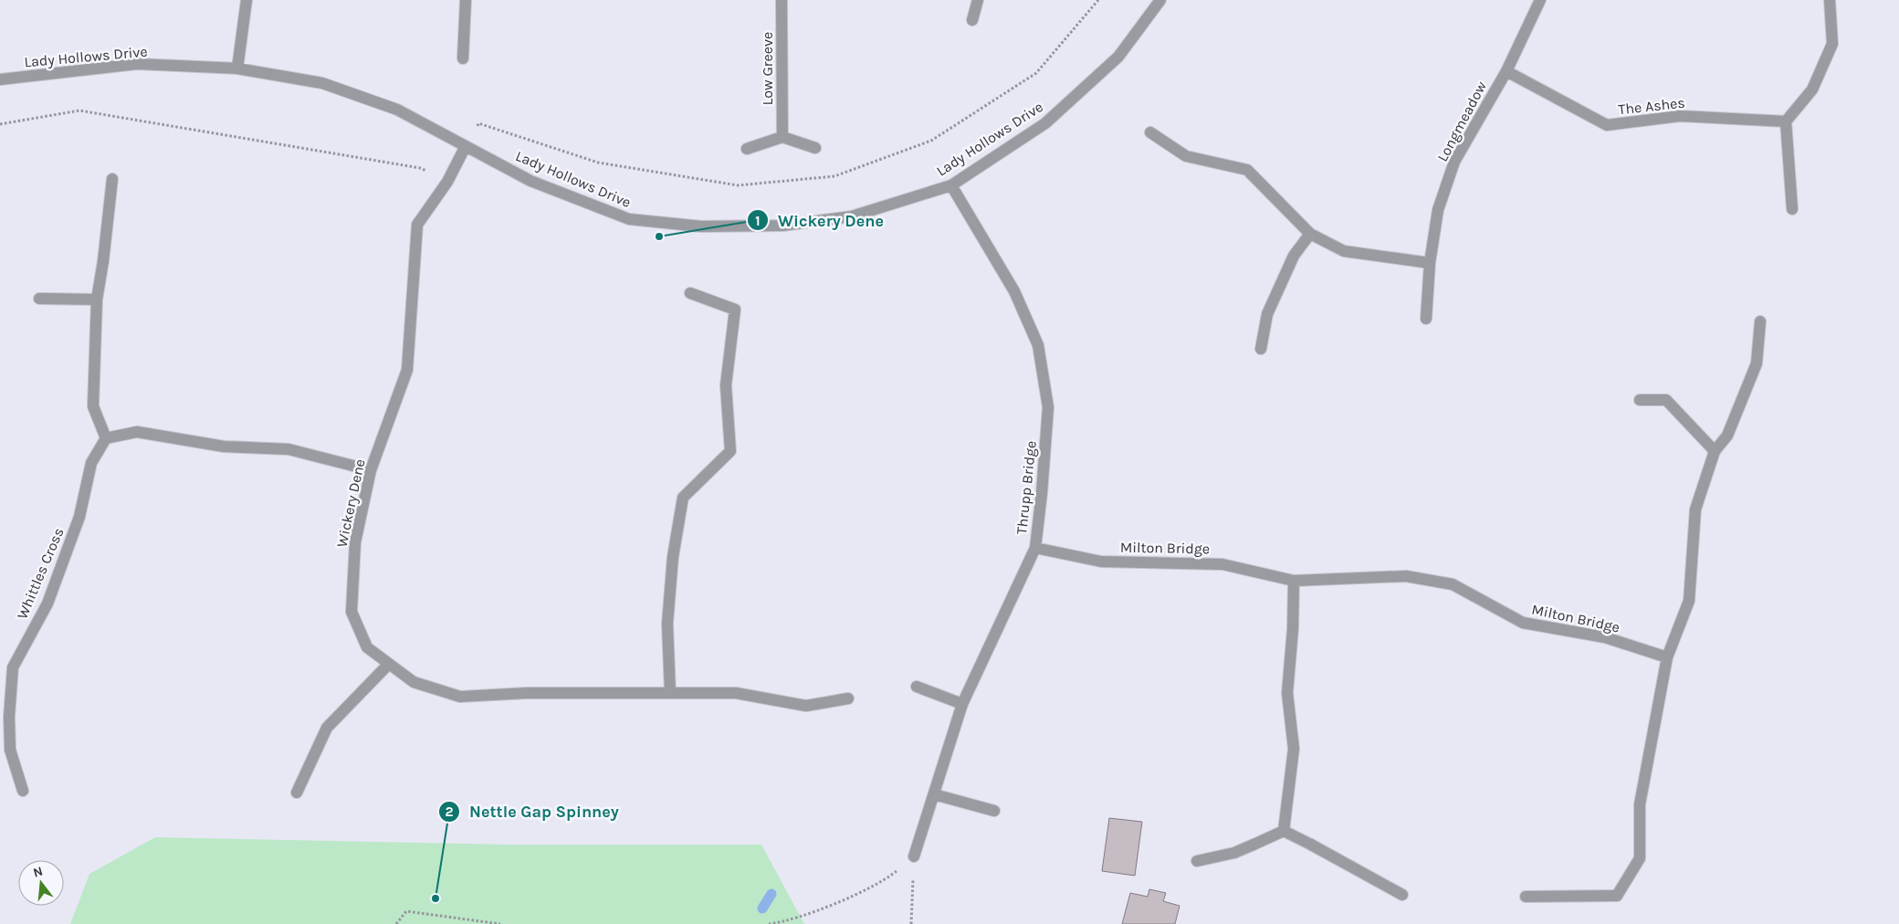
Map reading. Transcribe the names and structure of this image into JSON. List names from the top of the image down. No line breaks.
{"streets":{"street":["Lady Hollows Drive","Low Greeve","The Ashes","Longmeadow","Thrupp Bridge","Wickery Dene","Milton Bridge","Whittles Cross"]},"crossings":[["Lady Hollows Drive","Thrupp Bridge"],["Lady Hollows Drive","Wickery Dene"],["The Ashes","Longmeadow"],["Thrupp Bridge","Milton Bridge"]],"places":["Wickery Dene","Nettle Gap Spinney"],"north":"top"}
